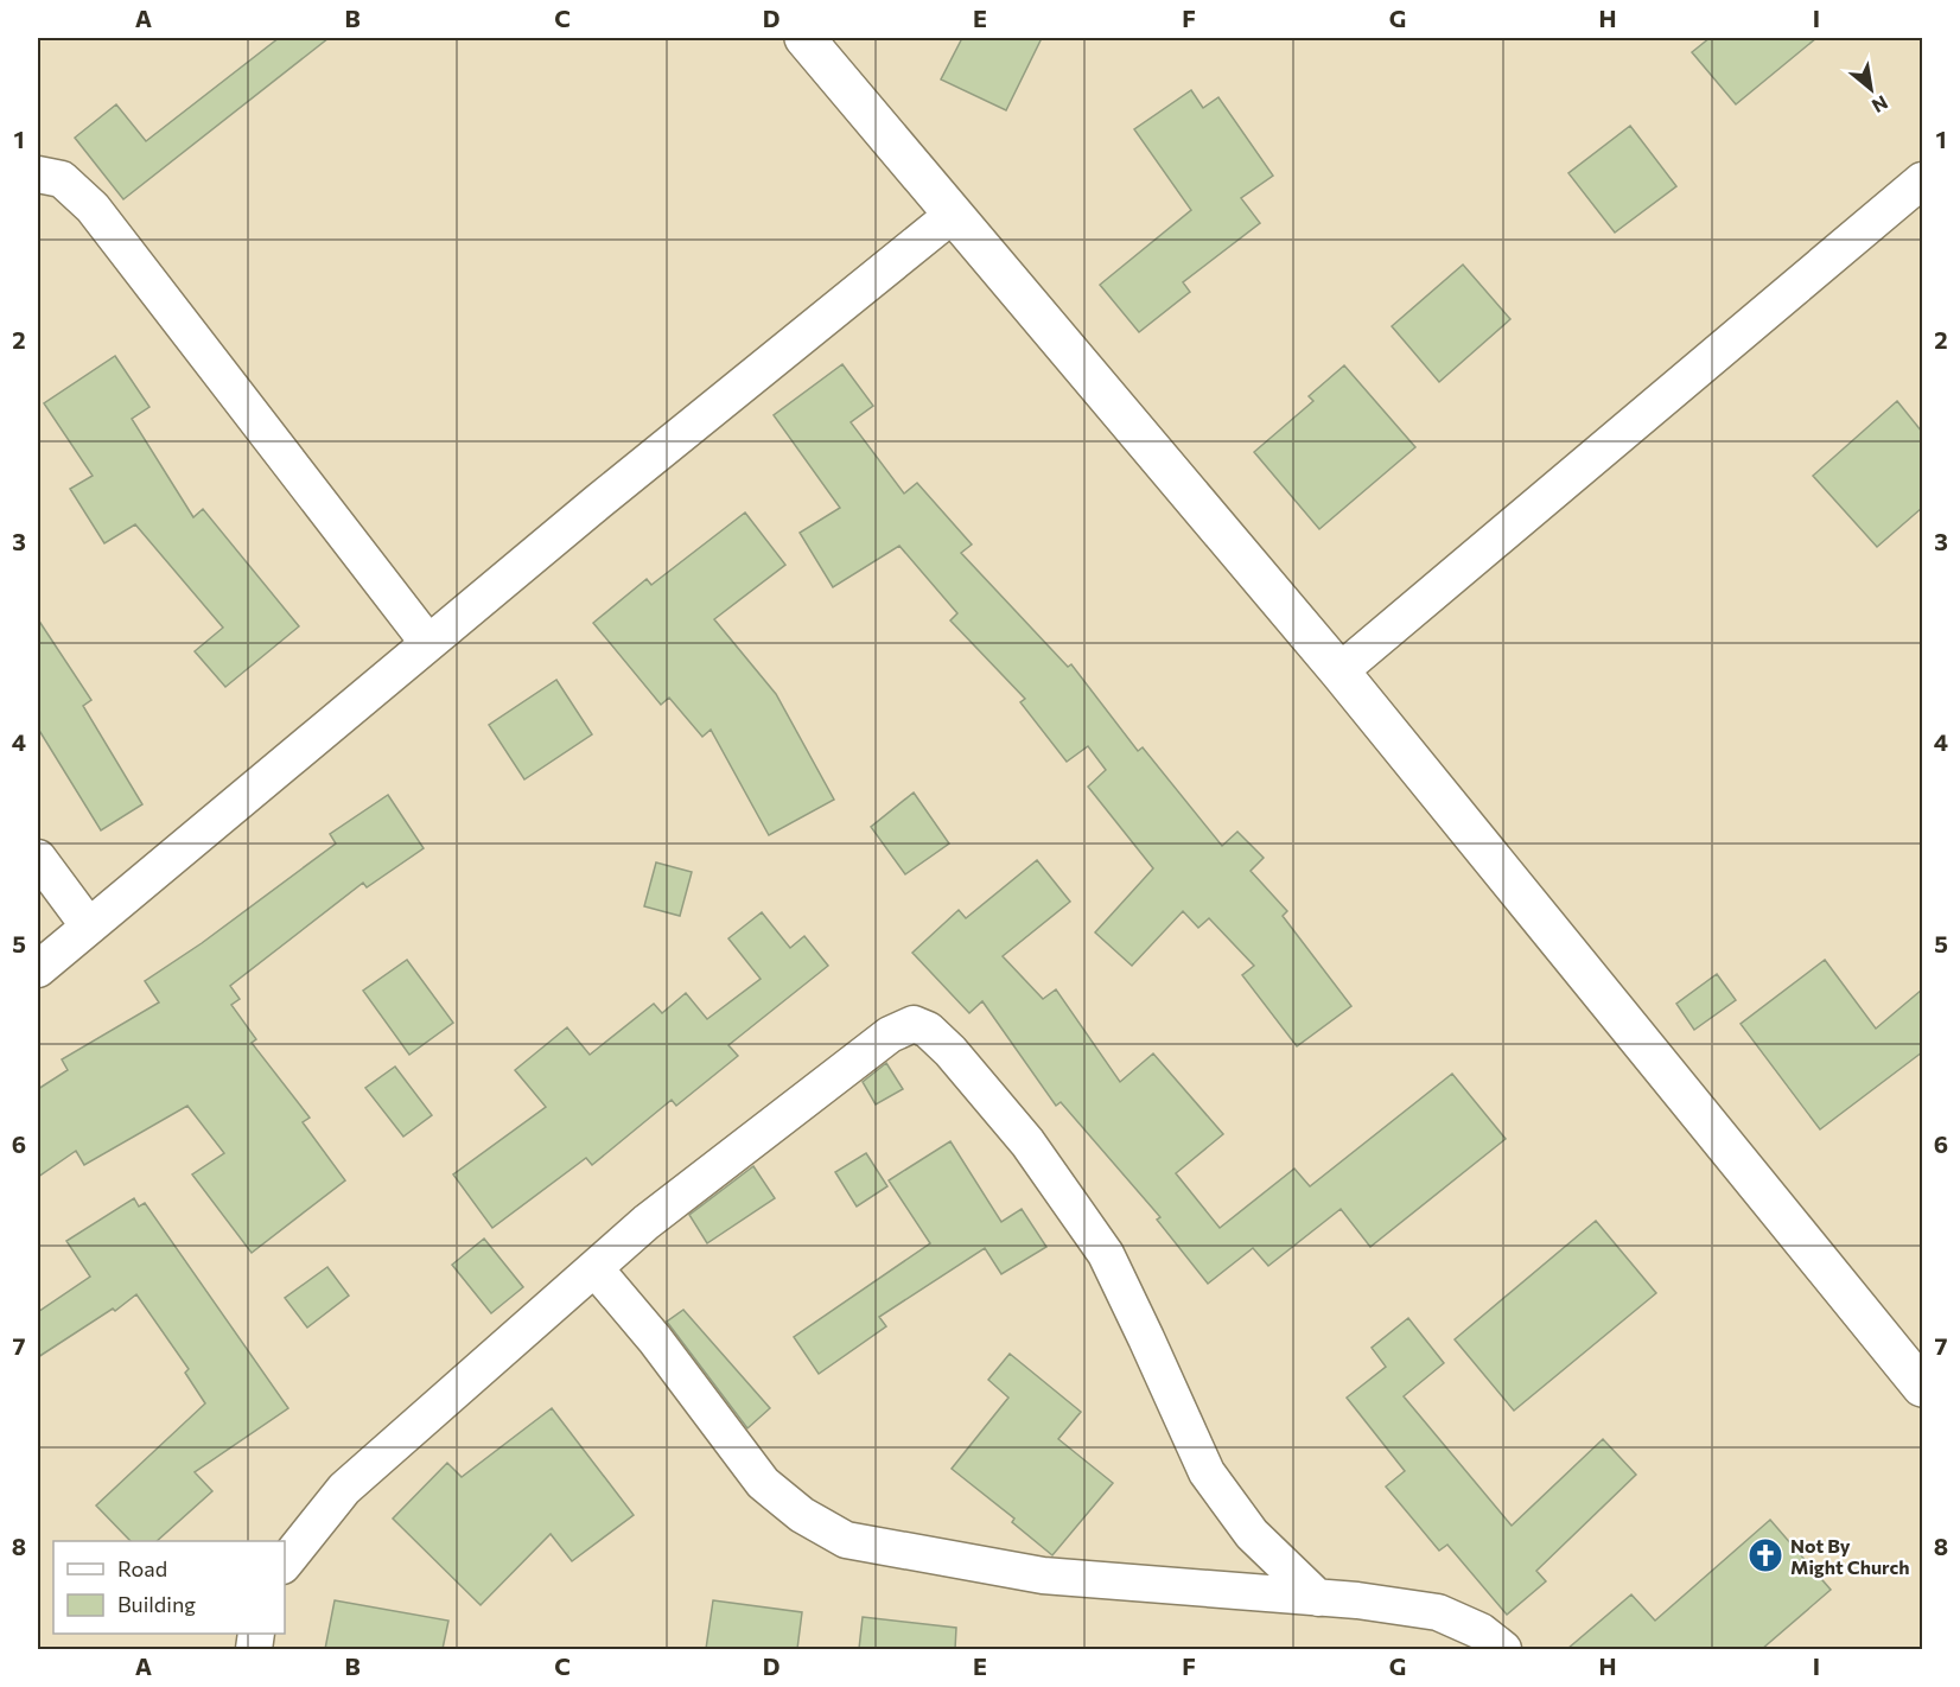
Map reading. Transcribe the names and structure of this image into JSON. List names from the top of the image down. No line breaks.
{"places":{"church":["Not By Might Church"]},"legend":["Road","Building"],"north":"bottom right","grid":{"columns":["A","B","C","D","E","F","G","H","I"],"rows":["1","2","3","4","5","6","7","8"]}}
